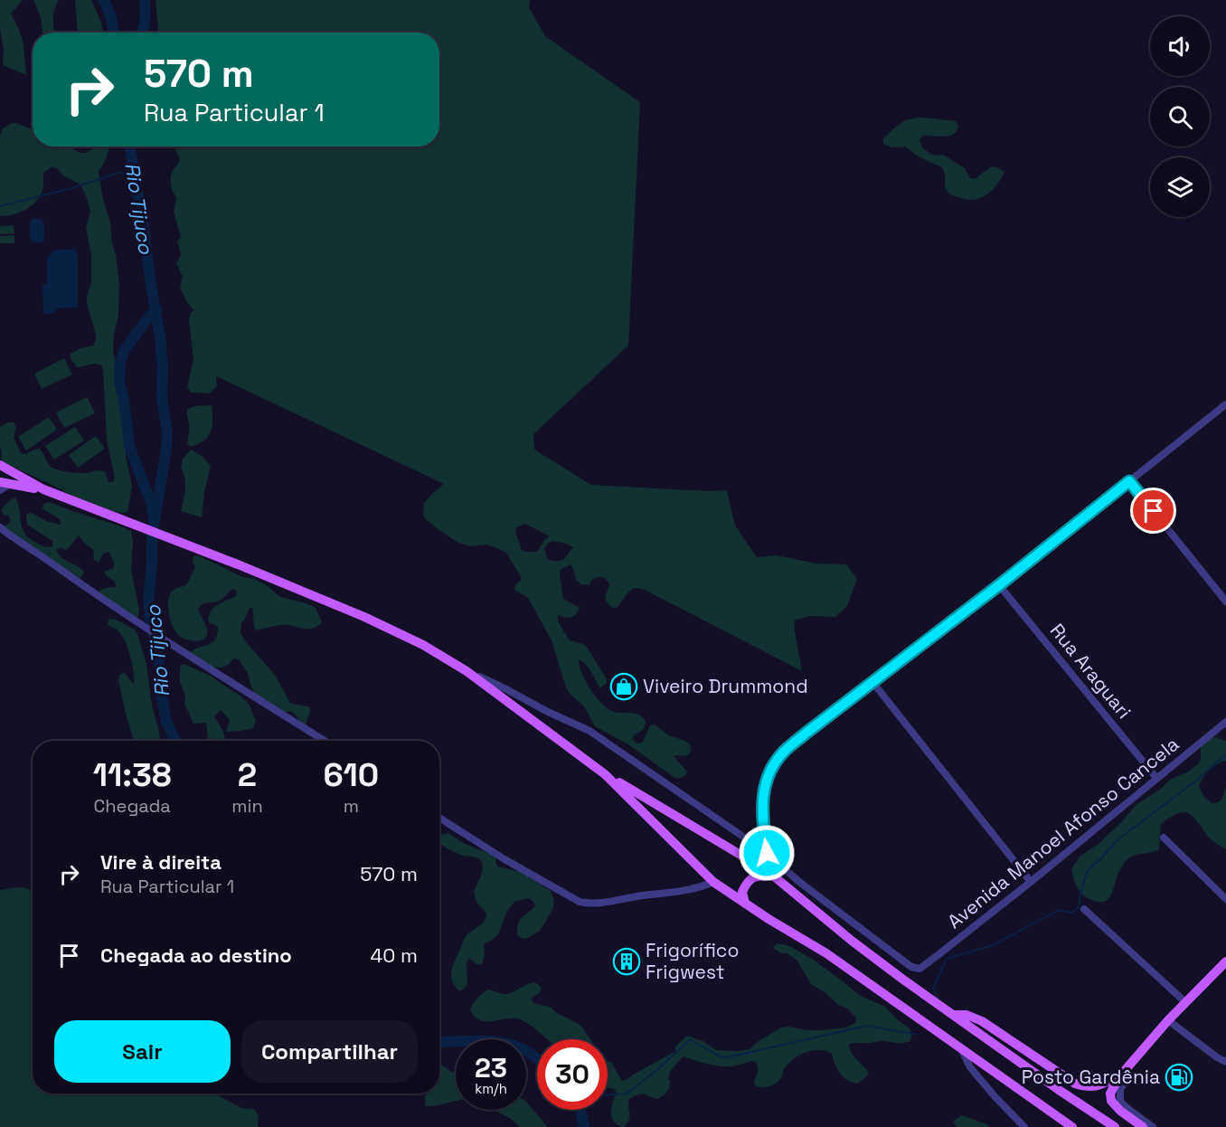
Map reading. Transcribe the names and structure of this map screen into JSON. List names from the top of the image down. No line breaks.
{"streets":{"street":["Rua Araguari","Avenida Manoel Afonso Cancela"]},"crossings":[["Rua Araguari","Avenida Manoel Afonso Cancela"]],"water":["Rio Tijuco"],"places":{"shop":["Viveiro Drummond"],"building":["Frigorífico Frigwest"],"fuel station":["Posto Gardênia"]},"page":{"turn":["570 m","Rua Particular 1"],"eta":["11:38","Chegada","2","min","610","m"],"list":[{"name":"Vire à direita","note":"Rua Particular 1","value":"570 m"},{"name":"Chegada ao destino","value":"40 m"}],"buttons":["Sair","Compartilhar"],"speed":"23 km/h","limit":"30"}}
